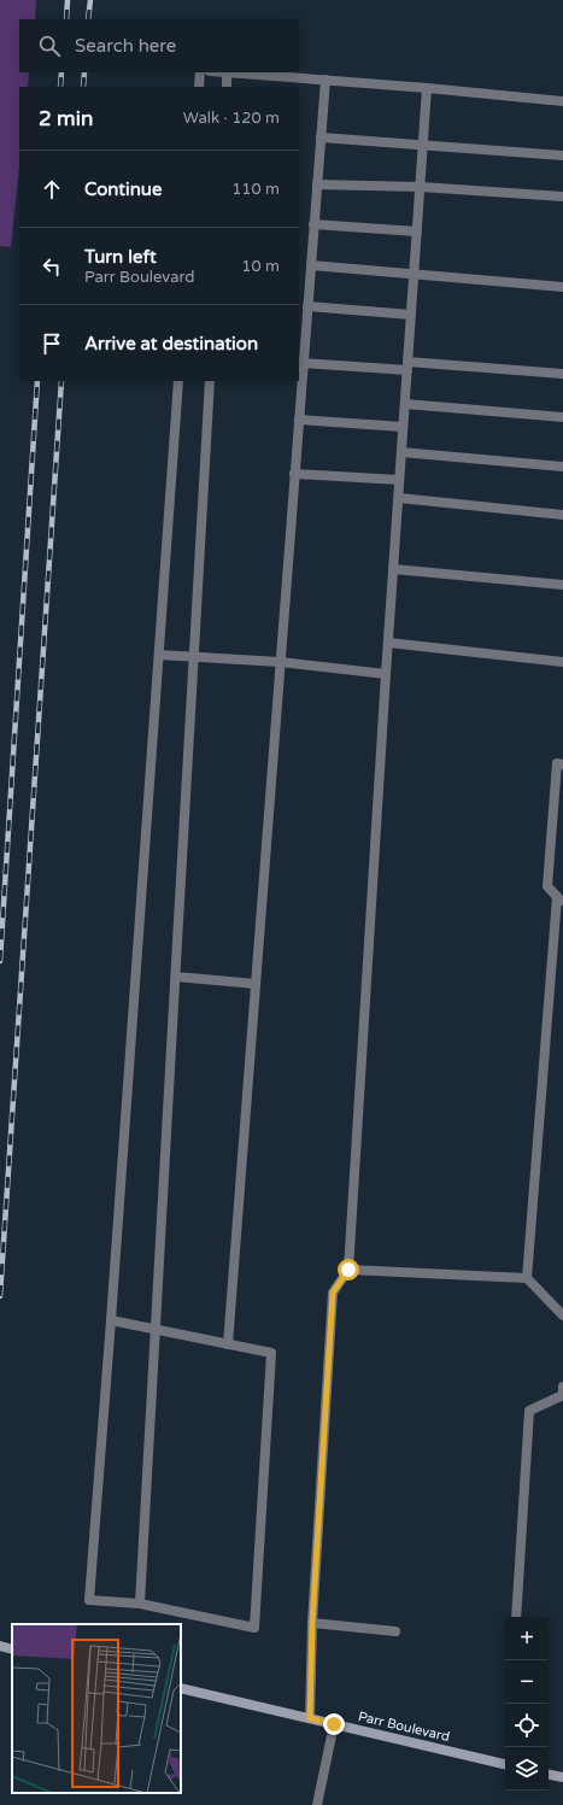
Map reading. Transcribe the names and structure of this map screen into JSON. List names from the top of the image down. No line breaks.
{"streets":{"street":["Parr Boulevard"]},"page":{"search":"Search here","heading":["2 min","Walk · 120 m"],"list":[["Continue","110 m"],["Turn left","Parr Boulevard","10 m"],"Arrive at destination"],"map_buttons":["+","−"]}}
